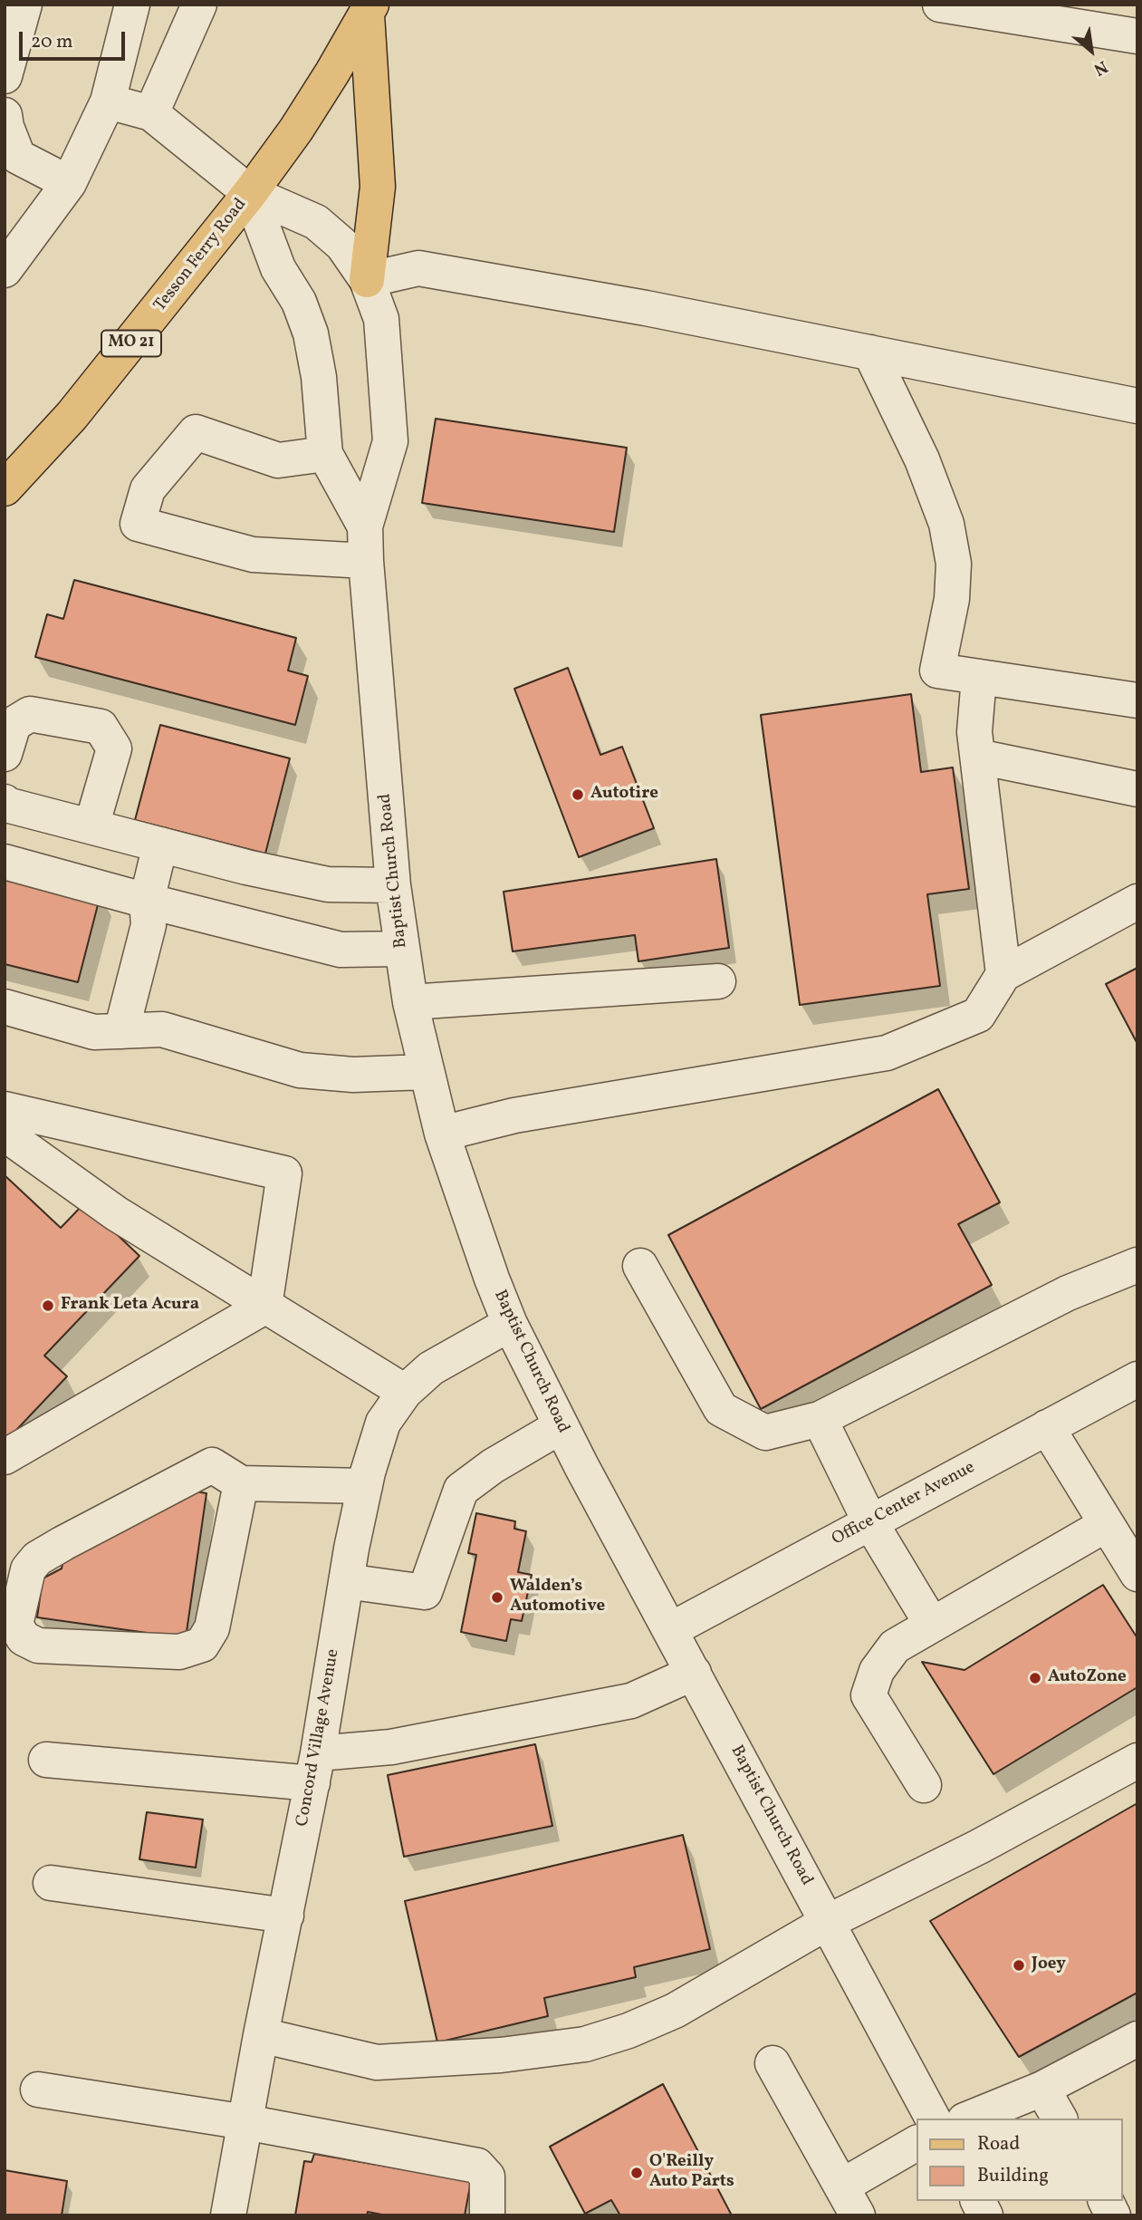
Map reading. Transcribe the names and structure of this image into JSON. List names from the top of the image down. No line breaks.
{"streets":{"main road":["Tesson Ferry Road","MO 21"],"street":["Baptist Church Road","Office Center Avenue","Concord Village Avenue"]},"crossings":[["Tesson Ferry Road","Baptist Church Road"],["Baptist Church Road","Office Center Avenue"],["Baptist Church Road","Concord Village Avenue"]],"places":["Autotire","Frank Leta Acura","Walden’s Automotive","AutoZone","Joey","O'Reilly Auto Parts"],"legend":["Road","Building"],"scale_bar":"20 m","north":"bottom right"}
